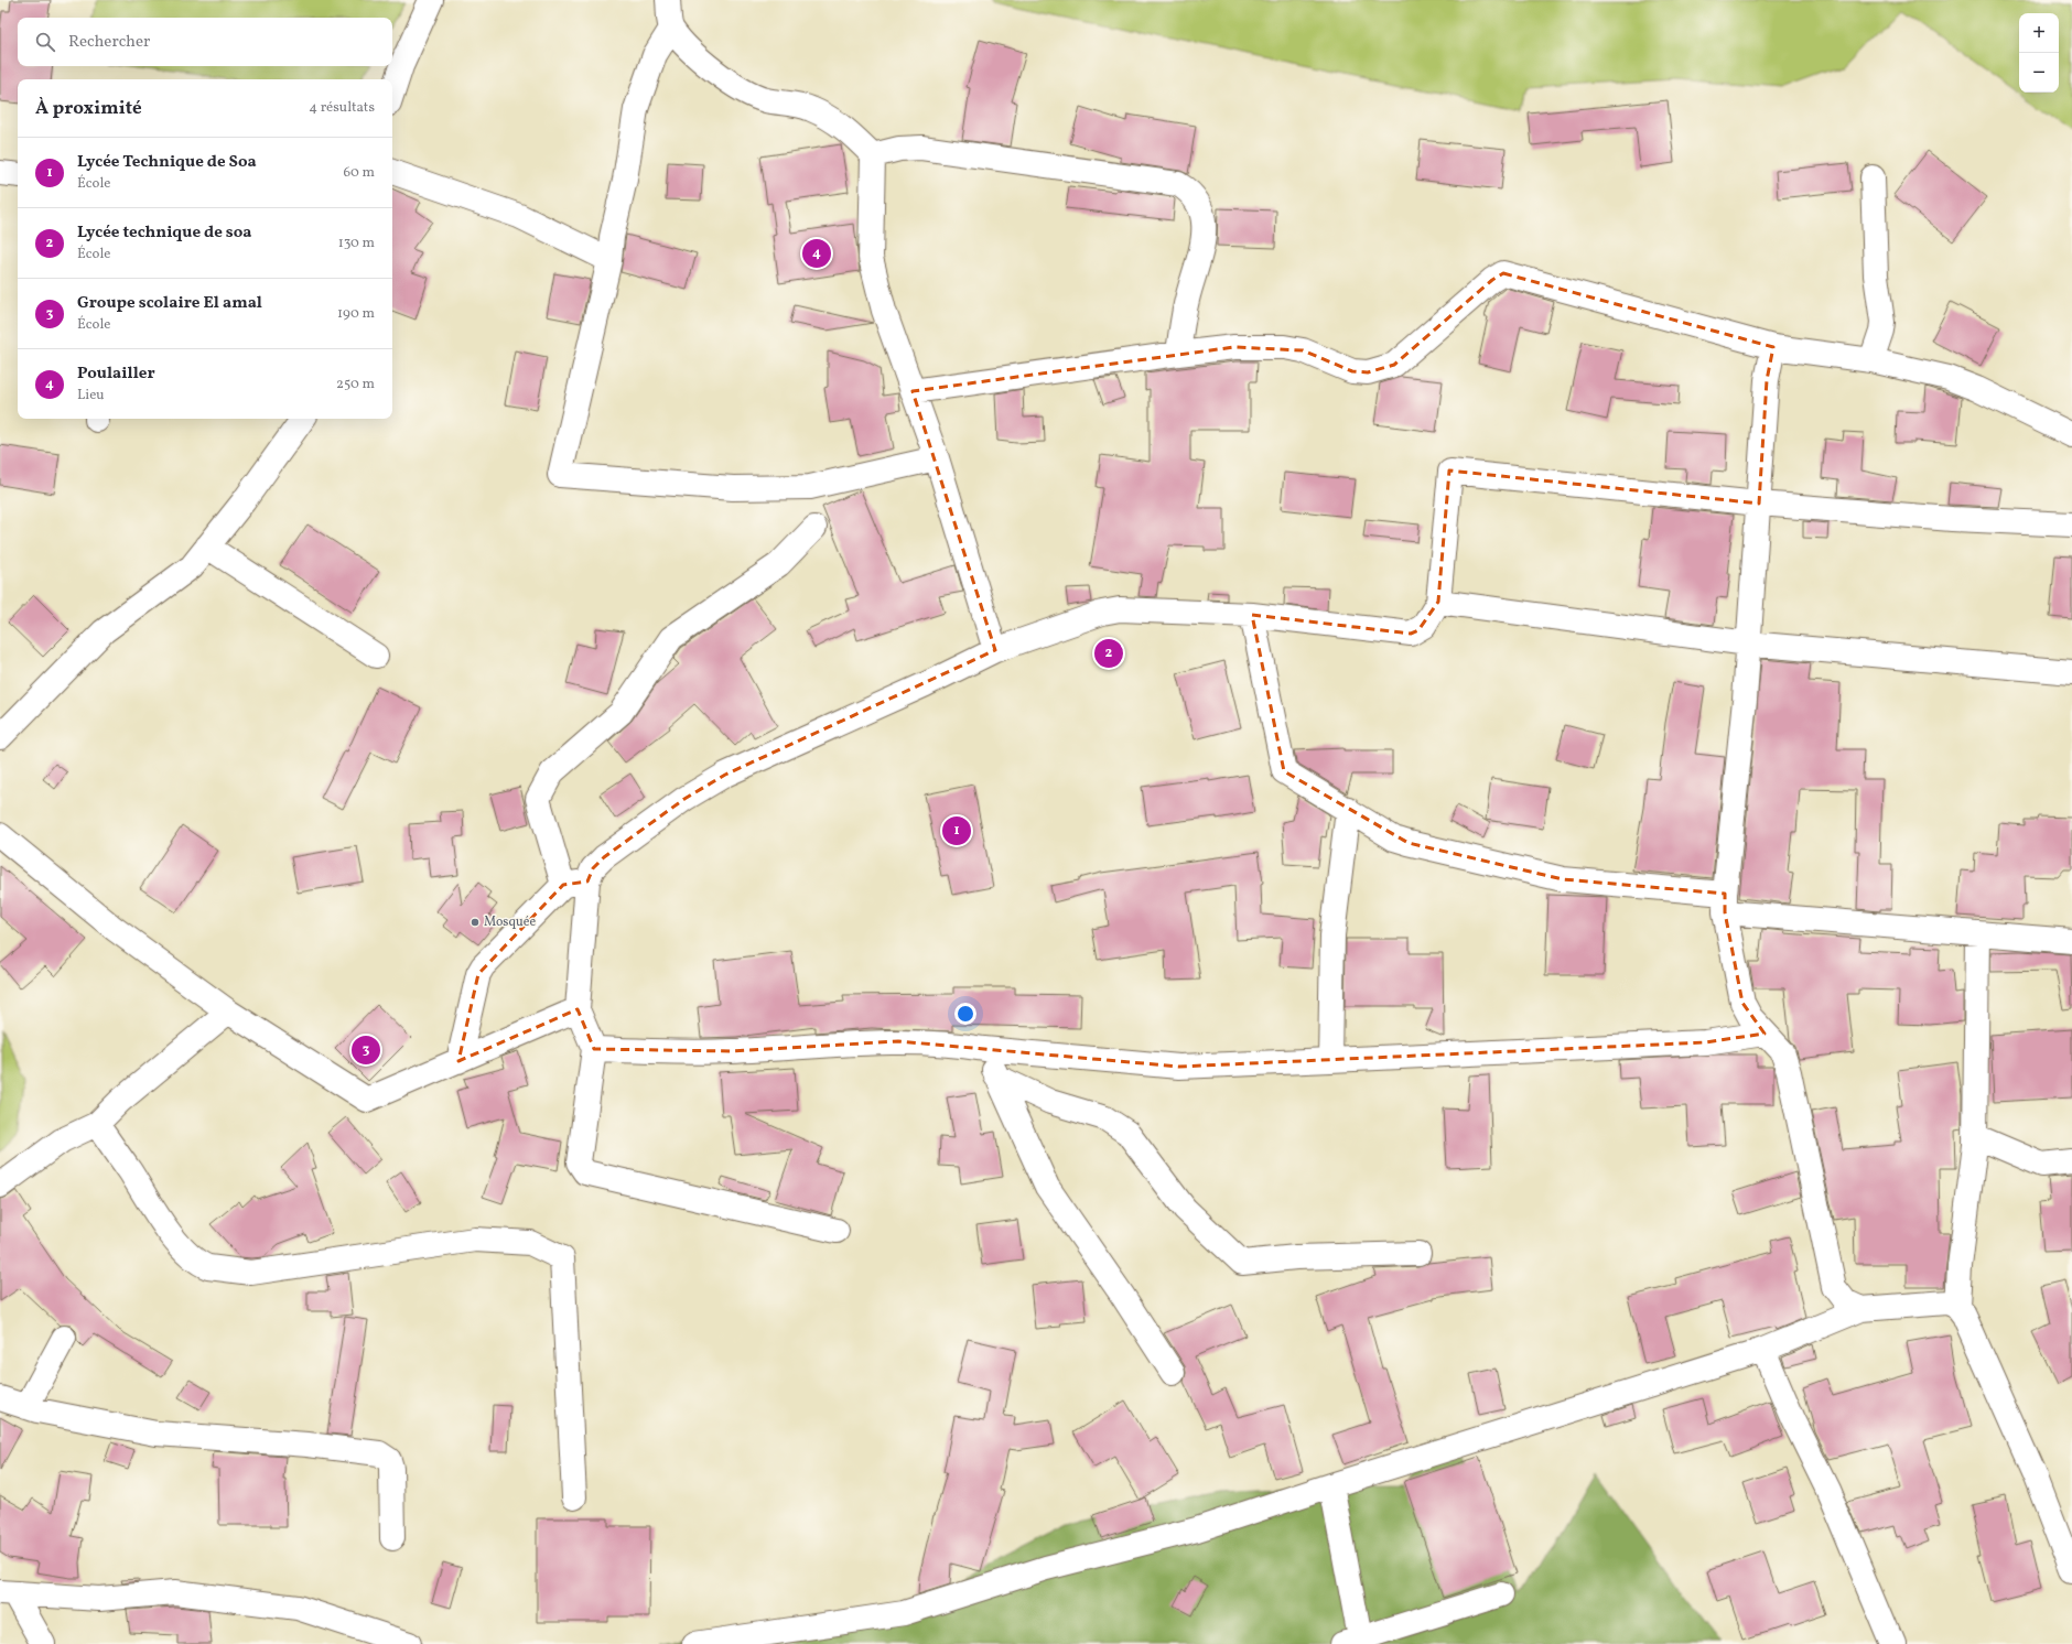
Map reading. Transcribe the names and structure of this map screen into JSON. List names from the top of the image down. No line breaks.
{"places":["Mosquée"],"page":{"map_buttons":["+","−"],"search":"Rechercher","heading":["À proximité","4 résultats"],"list":[{"mark":"1","name":"Lycée Technique de Soa","note":"École","value":"60 m"},{"mark":"2","name":"Lycée technique de soa","note":"École","value":"130 m"},{"mark":"3","name":"Groupe scolaire El amal","note":"École","value":"190 m"},{"mark":"4","name":"Poulailler","note":"Lieu","value":"250 m"}],"pins":["4","2","1","3"]}}
